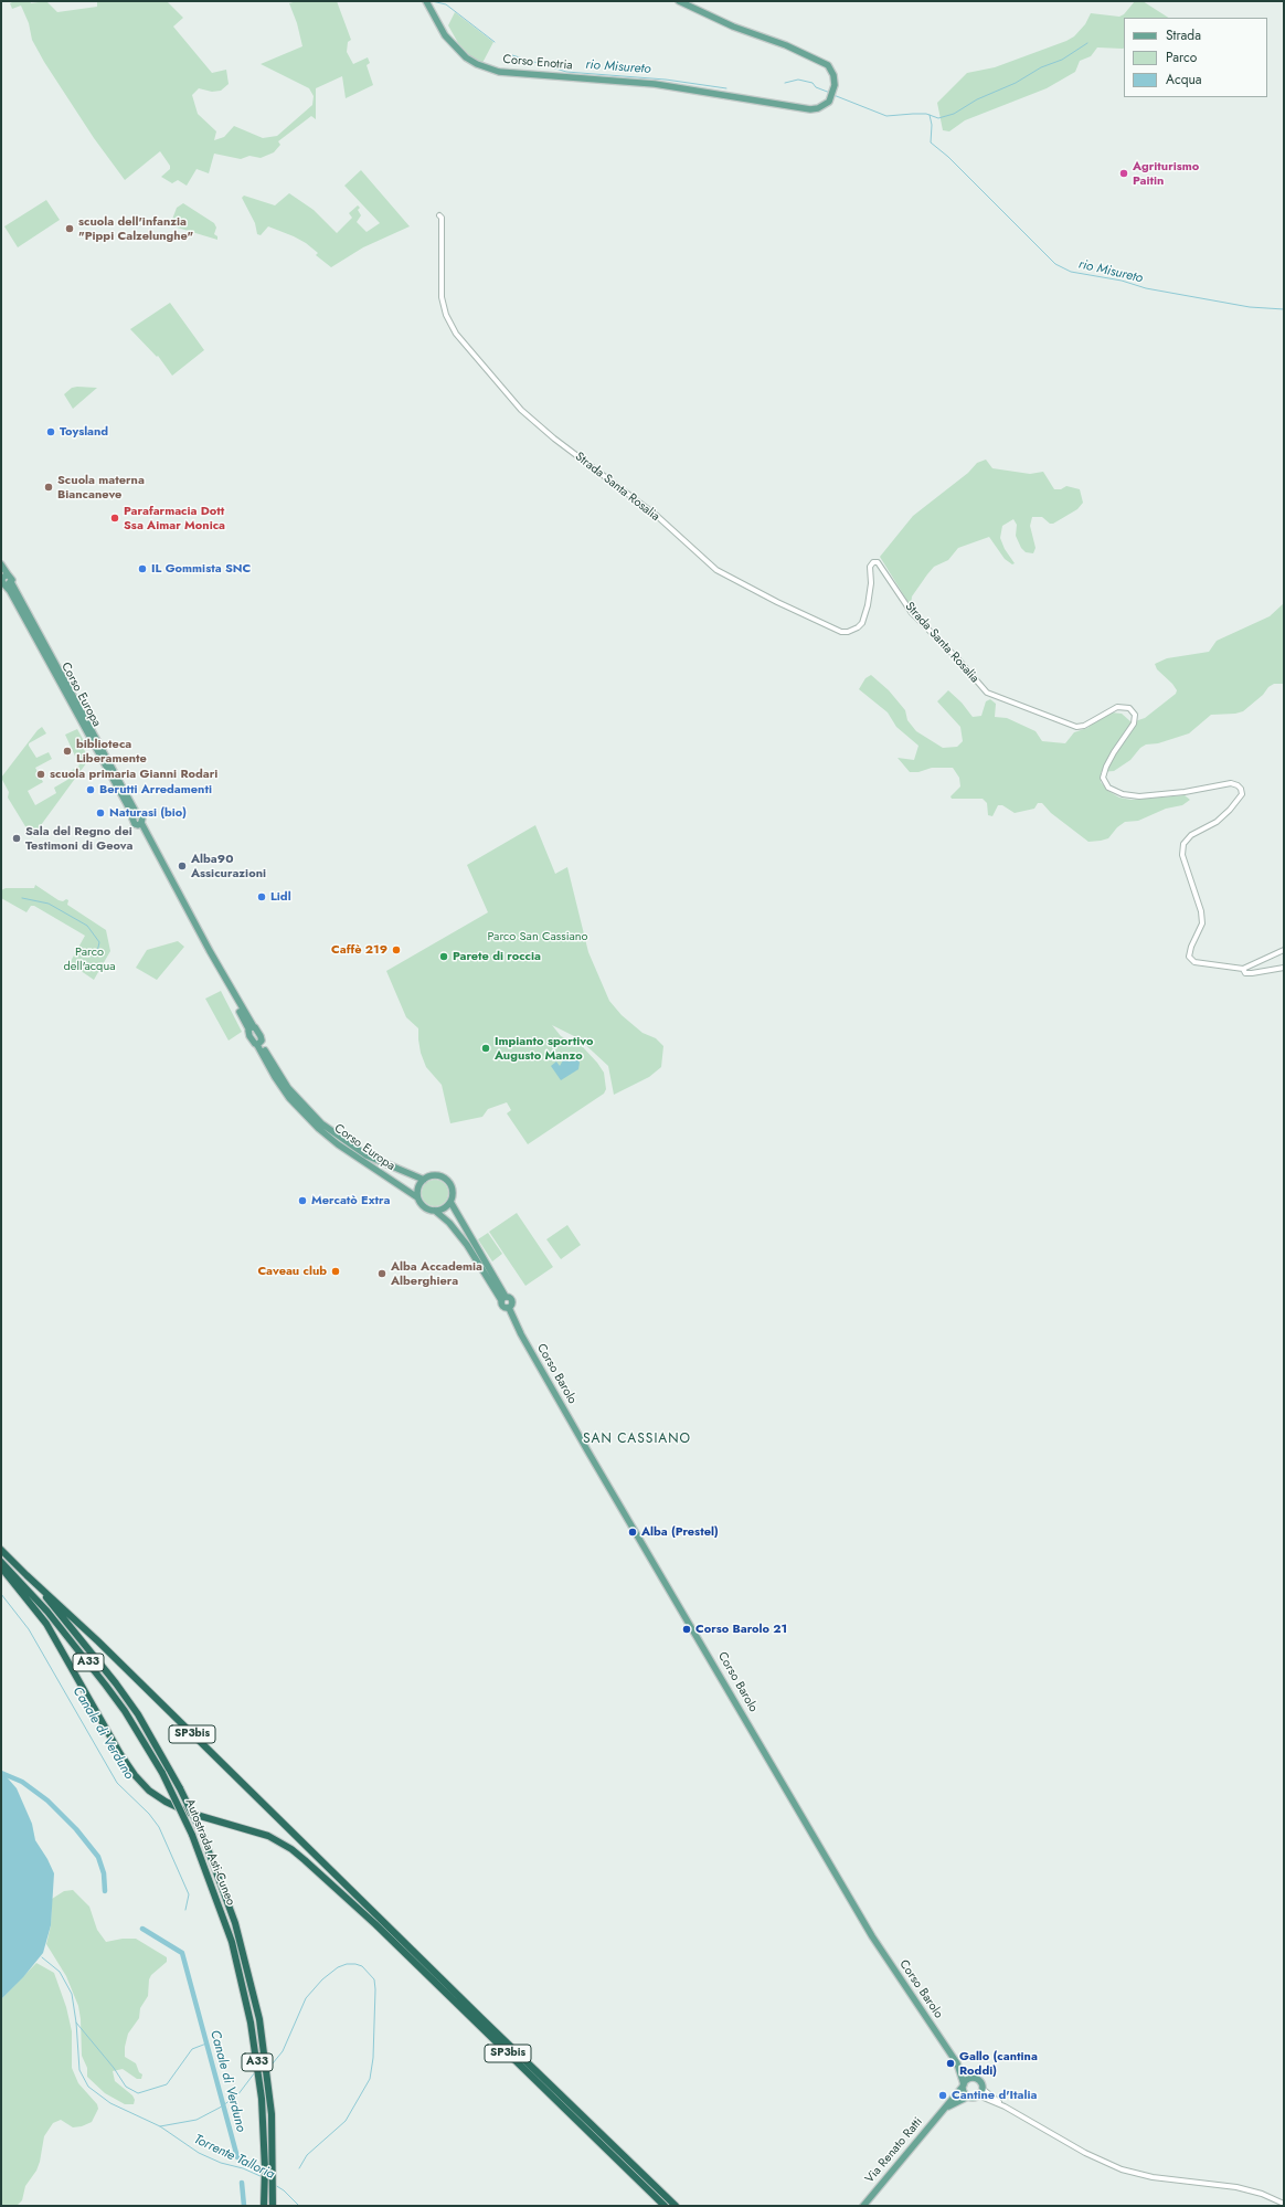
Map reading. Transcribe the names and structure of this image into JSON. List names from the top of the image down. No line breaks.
{"streets":{"highway":["A33","SP3bis","Autostrada Asti-Cuneo"],"main road":["Corso Enotria","Corso Europa","Corso Barolo","Via Renato Ratti"],"street":["Strada Santa Rosalia"]},"crossings":[["Corso Barolo","Via Renato Ratti"],["SP3bis","Autostrada Asti-Cuneo"]],"districts":["SAN CASSIANO"],"water":["rio Misureto","Canale di Verduno","Torrente Talloria"],"parks":["Parco San Cassiano","Parco dell'acqua"],"places":["Agriturismo Paitin","scuola dell'infanzia \"Pippi Calzelunghe\"","Toysland","Scuola materna Biancaneve","Parafarmacia Dott Ssa Aimar Monica","IL Gommista SNC","biblioteca Liberamente","scuola primaria Gianni Rodari","Berutti Arredamenti","Naturasi (bio)","Sala del Regno dei Testimoni di Geova","Alba90 Assicurazioni","Lidl","Caffè 219","Parete di roccia","Impianto sportivo Augusto Manzo","Mercatò Extra","Caveau club","Alba Accademia Alberghiera","Alba (Prestel)","Corso Barolo 21","Gallo (cantina Roddi)","Cantine d'Italia"],"legend":["Strada","Parco","Acqua"]}
